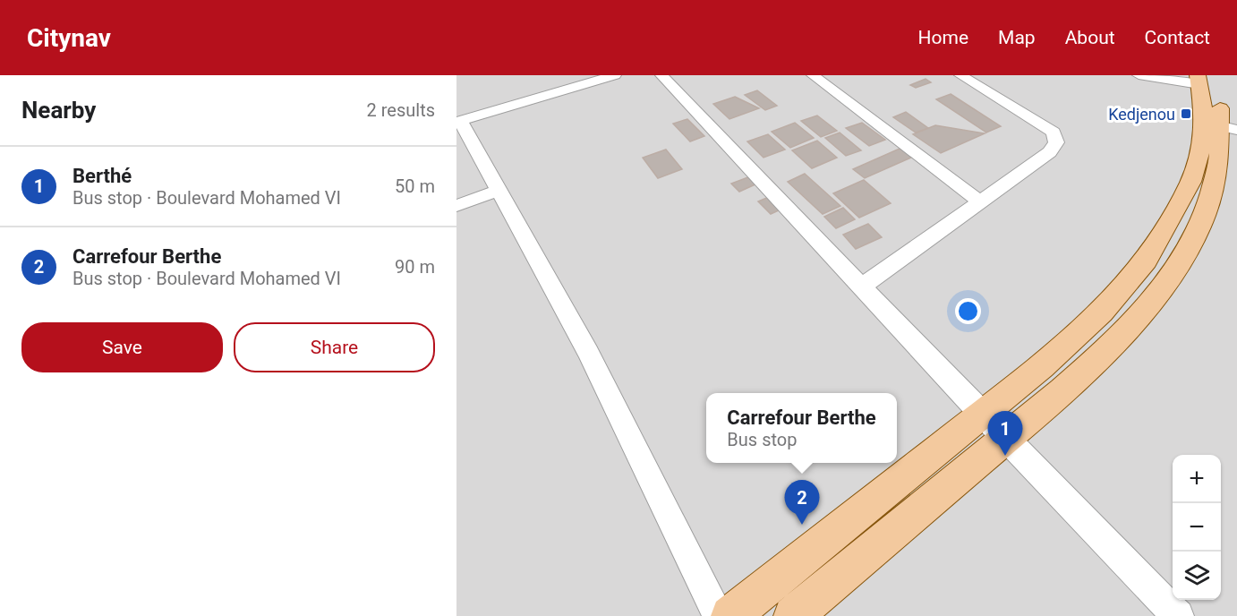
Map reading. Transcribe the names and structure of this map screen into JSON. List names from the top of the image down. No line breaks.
{"places":{"transit":["Kedjenou"]},"page":{"header":"Citynav","nav":["Home","Map","About","Contact"],"heading":["Nearby","2 results"],"list":[{"mark":"1","name":"Berthé","note":"Bus stop · Boulevard Mohamed VI","value":"50 m"},{"mark":"2","name":"Carrefour Berthe","note":"Bus stop · Boulevard Mohamed VI","value":"90 m"}],"buttons":["Save","Share"],"popup":["Carrefour Berthe","Bus stop"],"pins":["1","2"],"map_buttons":["+","−"]}}
